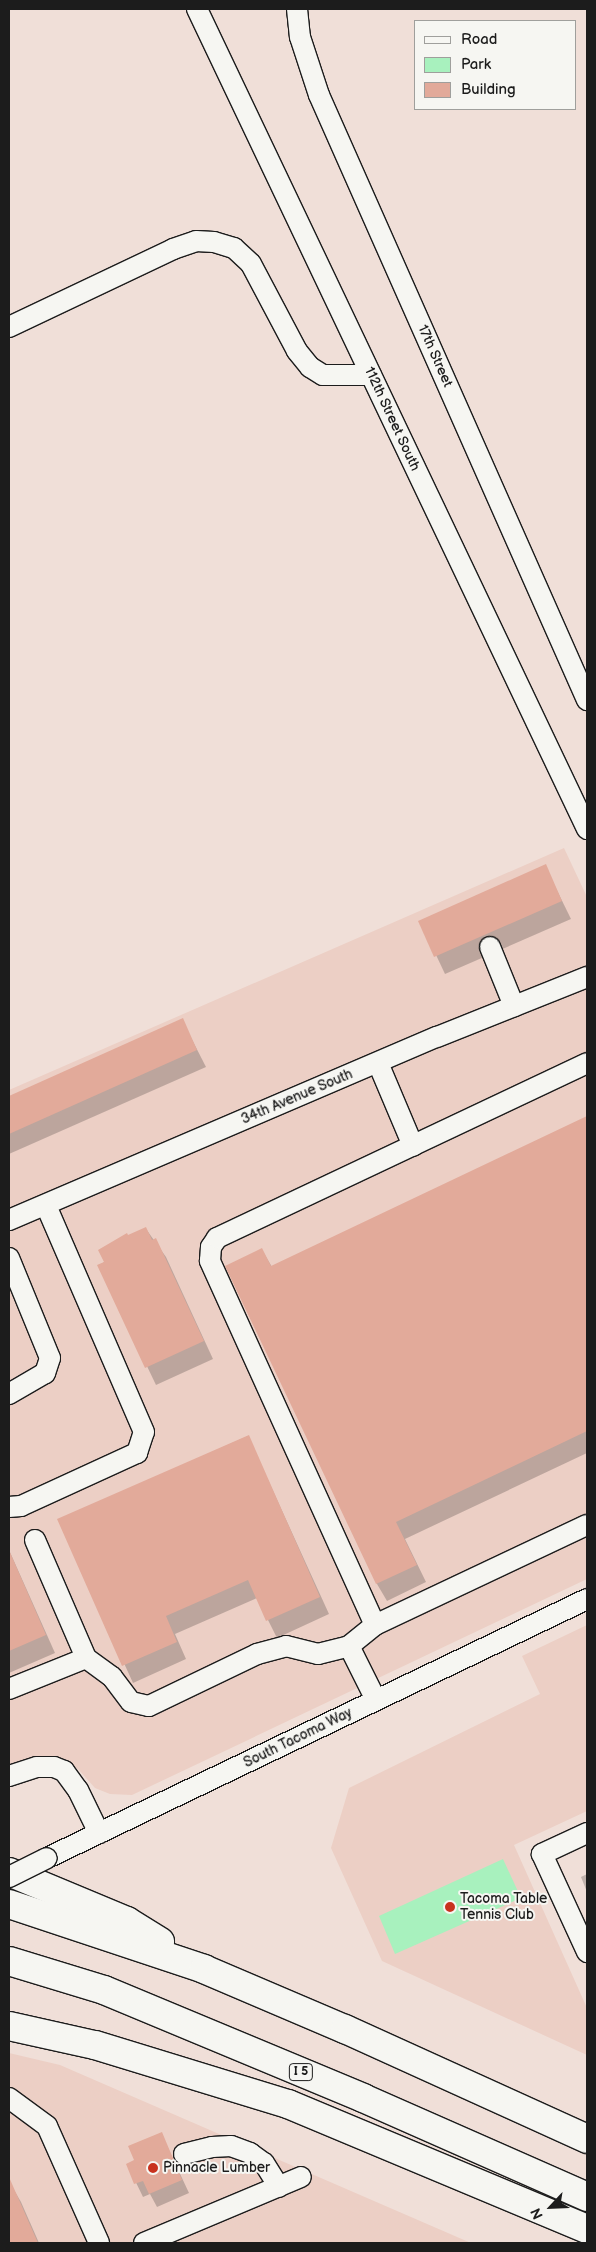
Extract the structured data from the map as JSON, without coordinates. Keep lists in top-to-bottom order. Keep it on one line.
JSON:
{"streets":{"highway":["I 5"],"street":["17th Street","112th Street South","34th Avenue South","South Tacoma Way"]},"places":["Tacoma Table Tennis Club","Pinnacle Lumber"],"legend":["Road","Park","Building"],"north":"bottom left"}
